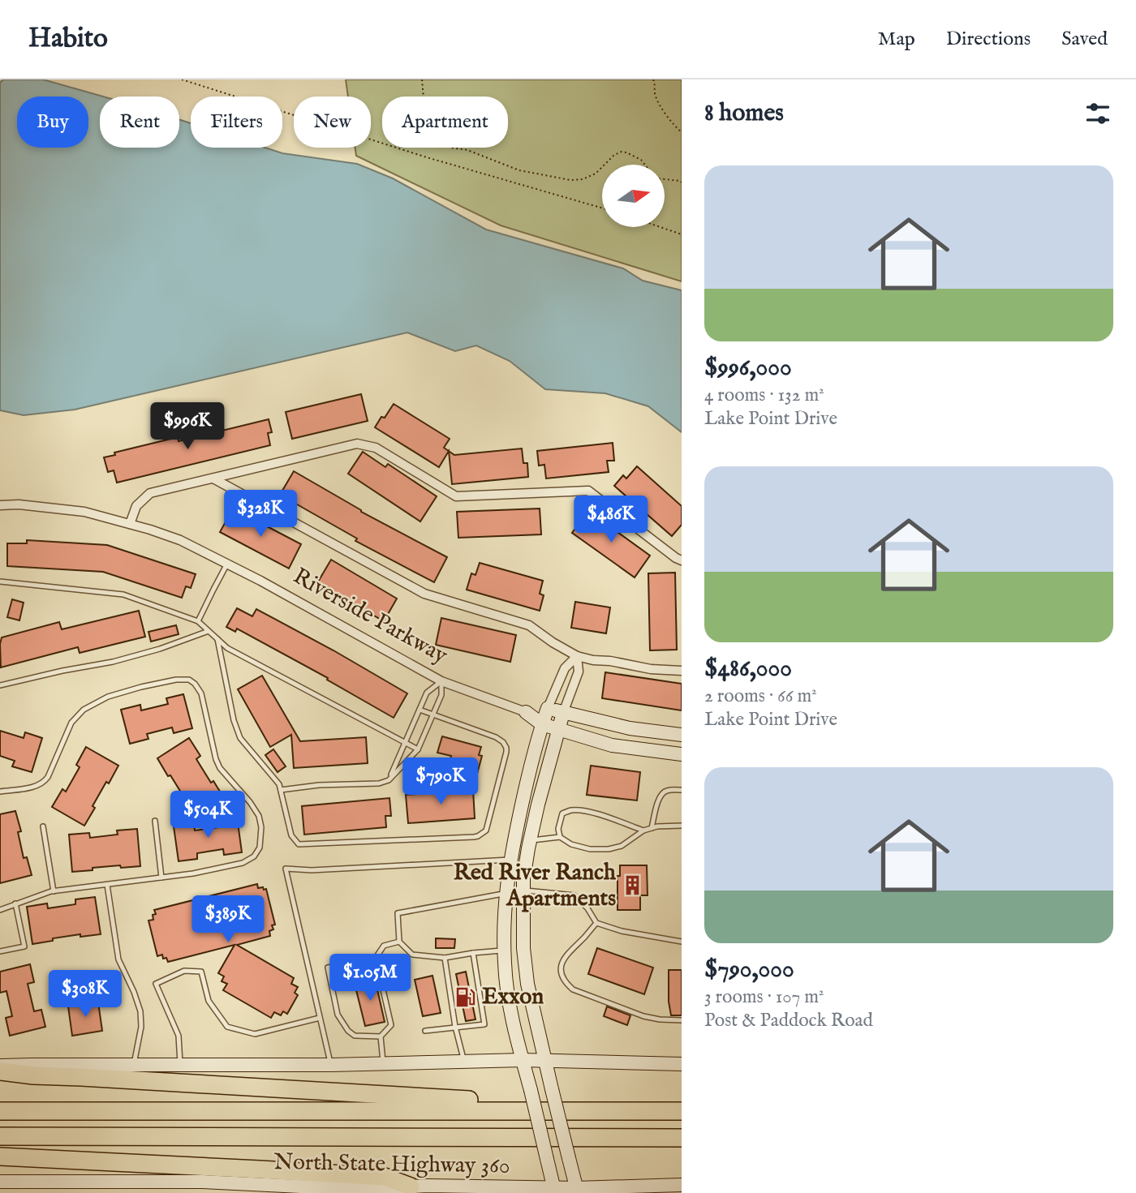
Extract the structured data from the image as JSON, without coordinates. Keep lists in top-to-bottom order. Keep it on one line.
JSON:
{"streets":{"main road":["Riverside Parkway","North State Highway 360"]},"places":{"building":["Red River Ranch Apartments"],"fuel station":["Exxon"]},"north":"right","page":{"header":"Habito","nav":["Map","Directions","Saved"],"heading":"8 homes","chip":["Buy","Rent","Filters","New","Apartment"],"list":[{"name":"$996,000","note":"4 rooms · 132 m² · Lake Point Drive"},{"name":"$486,000","note":"2 rooms · 66 m² · Lake Point Drive"},{"name":"$790,000","note":"3 rooms · 107 m² · Post & Paddock Road"}],"price":["$996K","$328K","$486K","$790K","$504K","$389K","$1.05M","$308K"]}}
